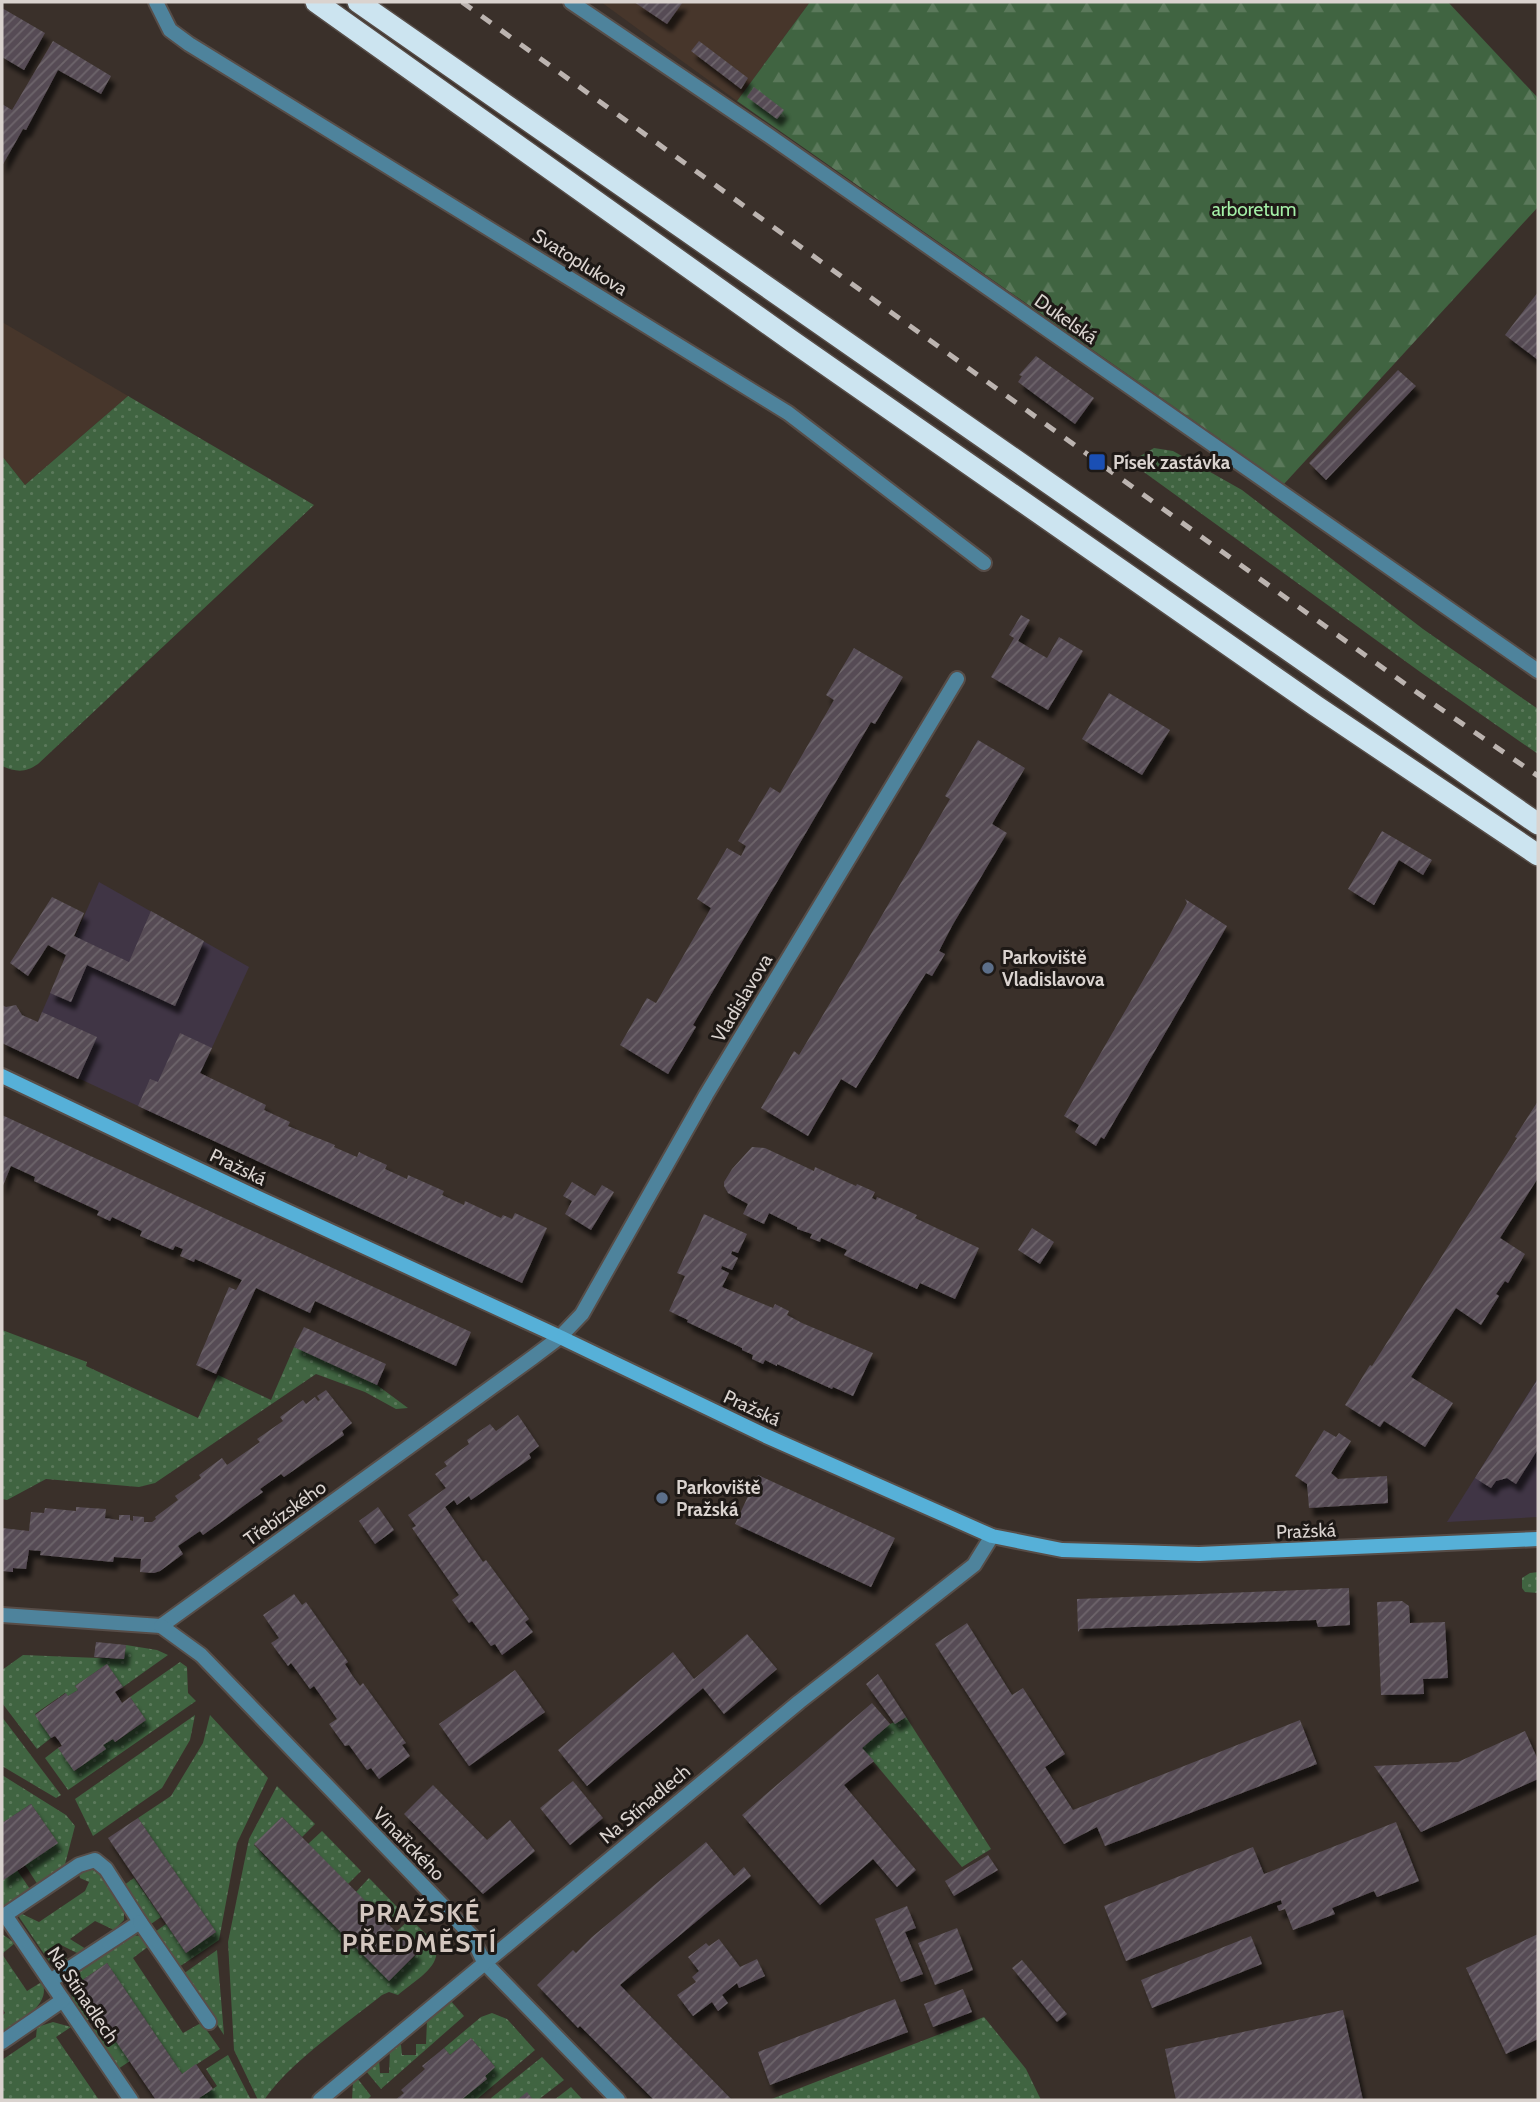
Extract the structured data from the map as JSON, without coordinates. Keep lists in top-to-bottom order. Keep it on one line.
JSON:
{"streets":{"street":["Svatoplukova","Dukelská","Vladislavova","Pražská","Třebízského","Na Stínadlech","Vinařického"]},"crossings":[["Vladislavova","Pražská"],["Vladislavova","Třebízského"],["Pražská","Třebízského"],["Pražská","Na Stínadlech"],["Třebízského","Vinařického"],["Na Stínadlech","Vinařického"]],"districts":["PRAŽSKÉ PŘEDMĚSTÍ"],"parks":["arboretum"],"places":{"transit":["Písek zastávka"],"other":["Parkoviště Vladislavova","Parkoviště Pražská"]}}
